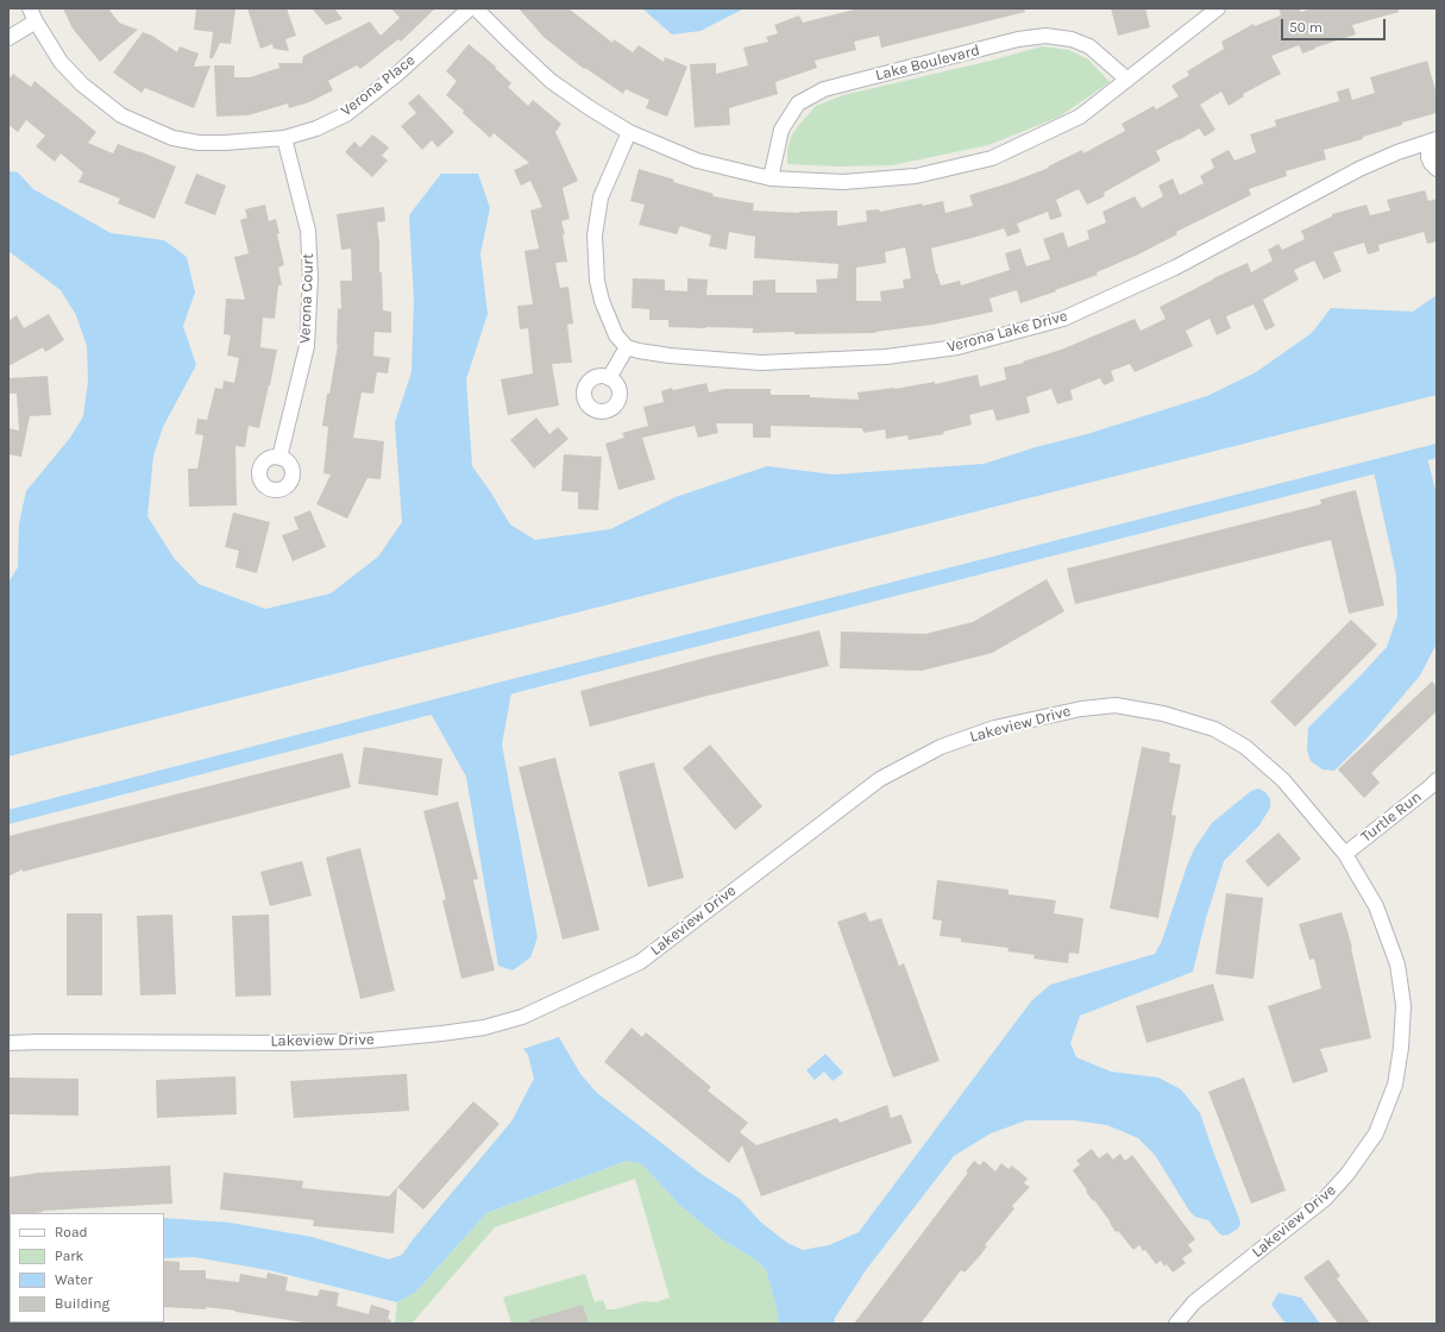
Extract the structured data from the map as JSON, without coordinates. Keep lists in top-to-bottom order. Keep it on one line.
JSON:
{"streets":{"street":["Lake Boulevard","Verona Place","Verona Court","Verona Lake Drive","Lakeview Drive","Turtle Run"]},"crossings":[["Verona Place","Verona Court"],["Lakeview Drive","Turtle Run"]],"legend":["Road","Park","Water","Building"],"scale_bar":"50 m"}
